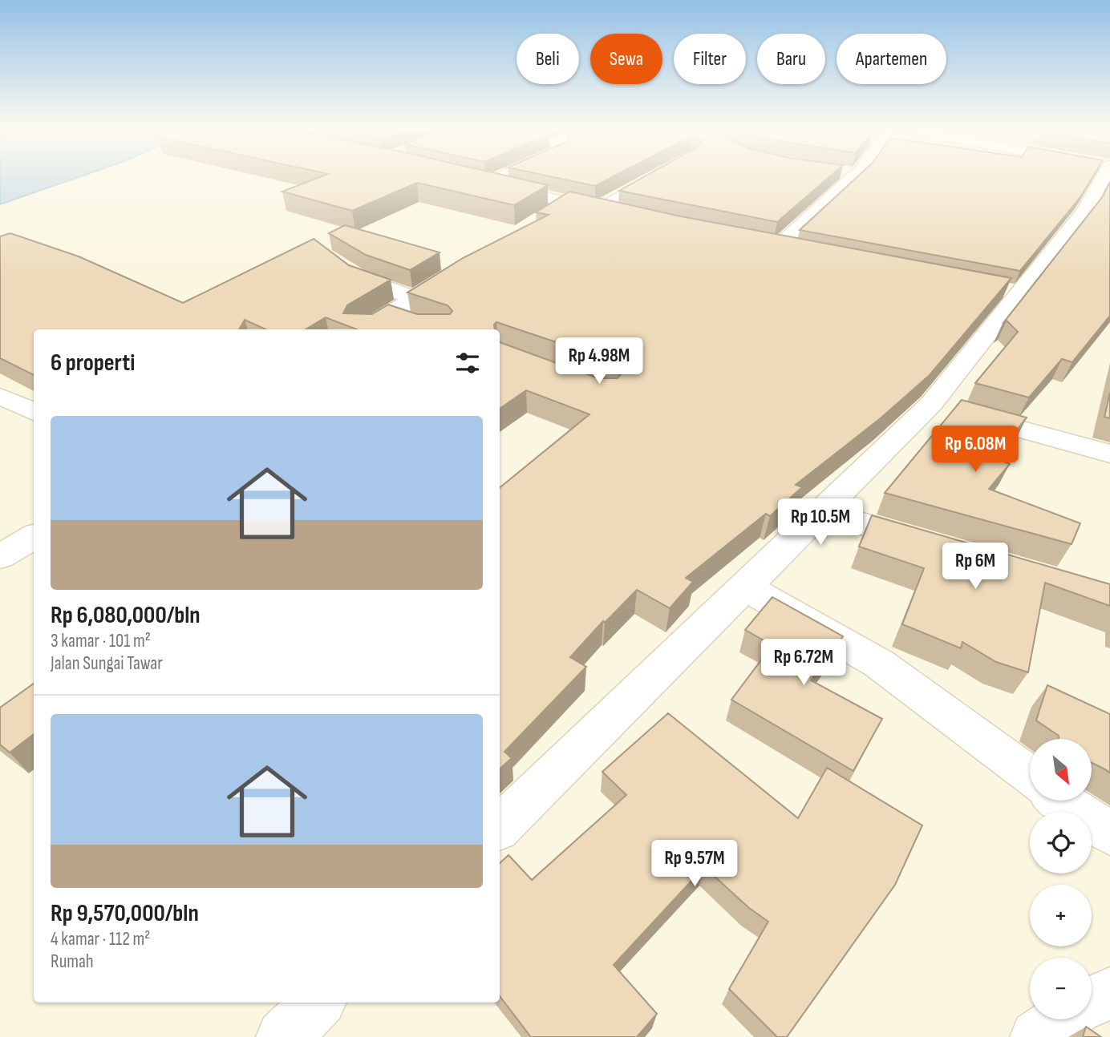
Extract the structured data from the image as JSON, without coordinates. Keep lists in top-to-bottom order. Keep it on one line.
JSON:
{"north":"bottom right","page":{"chip":["Beli","Sewa","Filter","Baru","Apartemen"],"heading":"6 properti","price":["Rp 4.98M","Rp 6.08M","Rp 10.5M","Rp 6M","Rp 6.72M","Rp 9.57M"],"list":[{"name":"Rp 6,080,000/bln","note":"3 kamar · 101 m² · Jalan Sungai Tawar"},{"name":"Rp 9,570,000/bln","note":"4 kamar · 112 m² · Rumah"}],"map_buttons":["+","−"]}}
